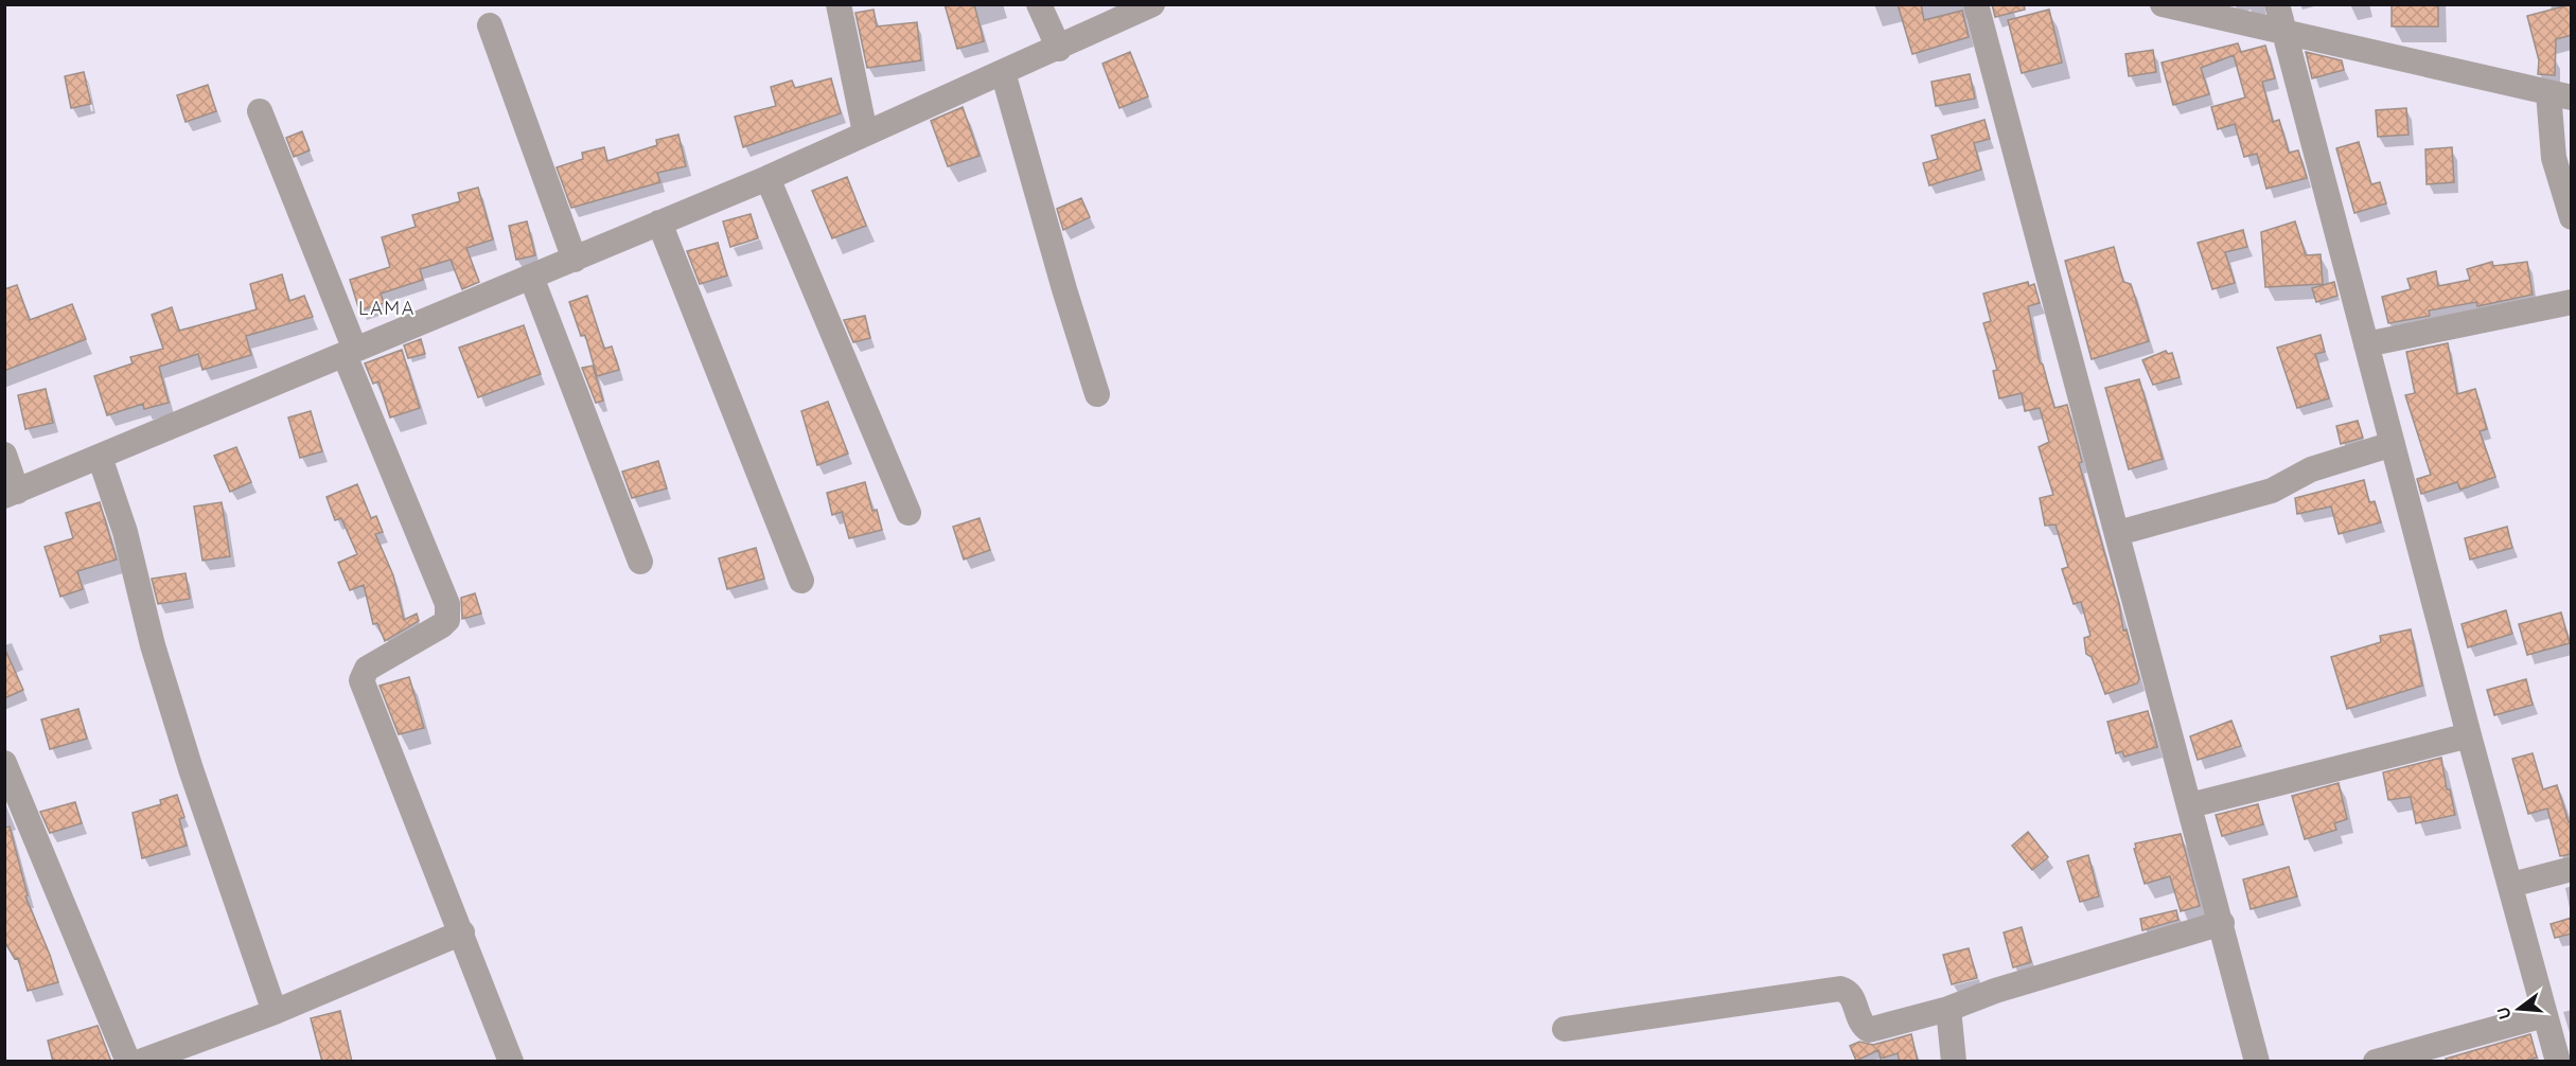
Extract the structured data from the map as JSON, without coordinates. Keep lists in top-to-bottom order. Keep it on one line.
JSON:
{"districts":["LAMA"],"north":"left"}
